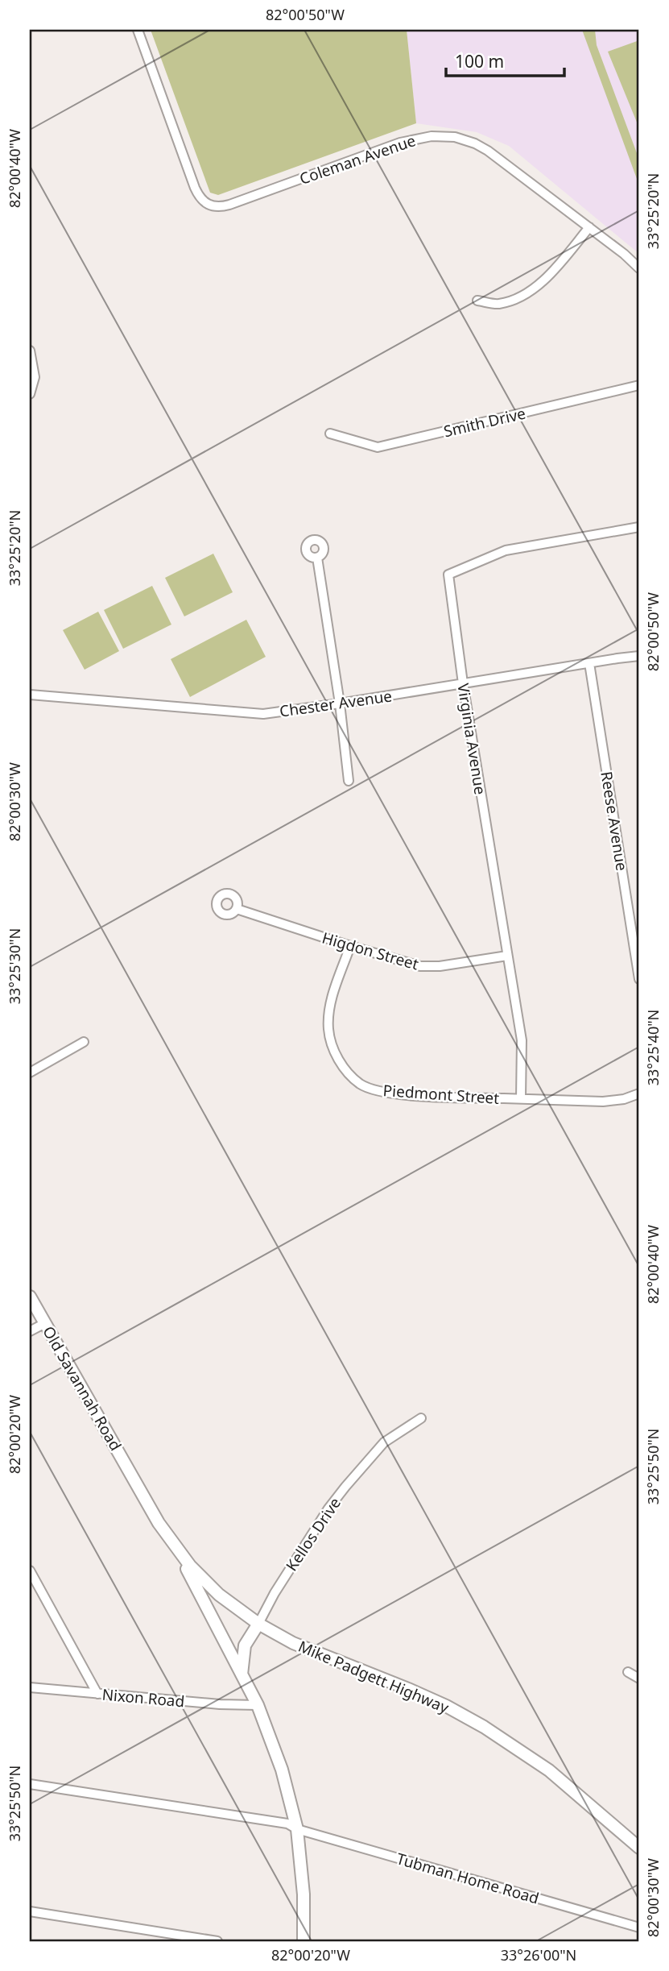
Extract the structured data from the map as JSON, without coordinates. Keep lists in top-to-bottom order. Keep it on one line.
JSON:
{"streets":{"main road":["Old Savannah Road","Kellos Drive","Mike Padgett Highway"],"street":["Coleman Avenue","Smith Drive","Chester Avenue","Virginia Avenue","Reese Avenue","Higdon Street","Piedmont Street","Nixon Road","Tubman Home Road"]},"crossings":[["Chester Avenue","Virginia Avenue"],["Chester Avenue","Reese Avenue"],["Virginia Avenue","Higdon Street"],["Virginia Avenue","Piedmont Street"],["Higdon Street","Piedmont Street"],["Old Savannah Road","Mike Padgett Highway"],["Kellos Drive","Mike Padgett Highway"]],"scale_bar":"100 m","coordinates":["82°00'50\"W","82°00'40\"W","33°25'20\"N","82°00'30\"W","33°25'30\"N","33°25'40\"N","82°00'20\"W","33°25'50\"N","33°26'00\"N"]}
